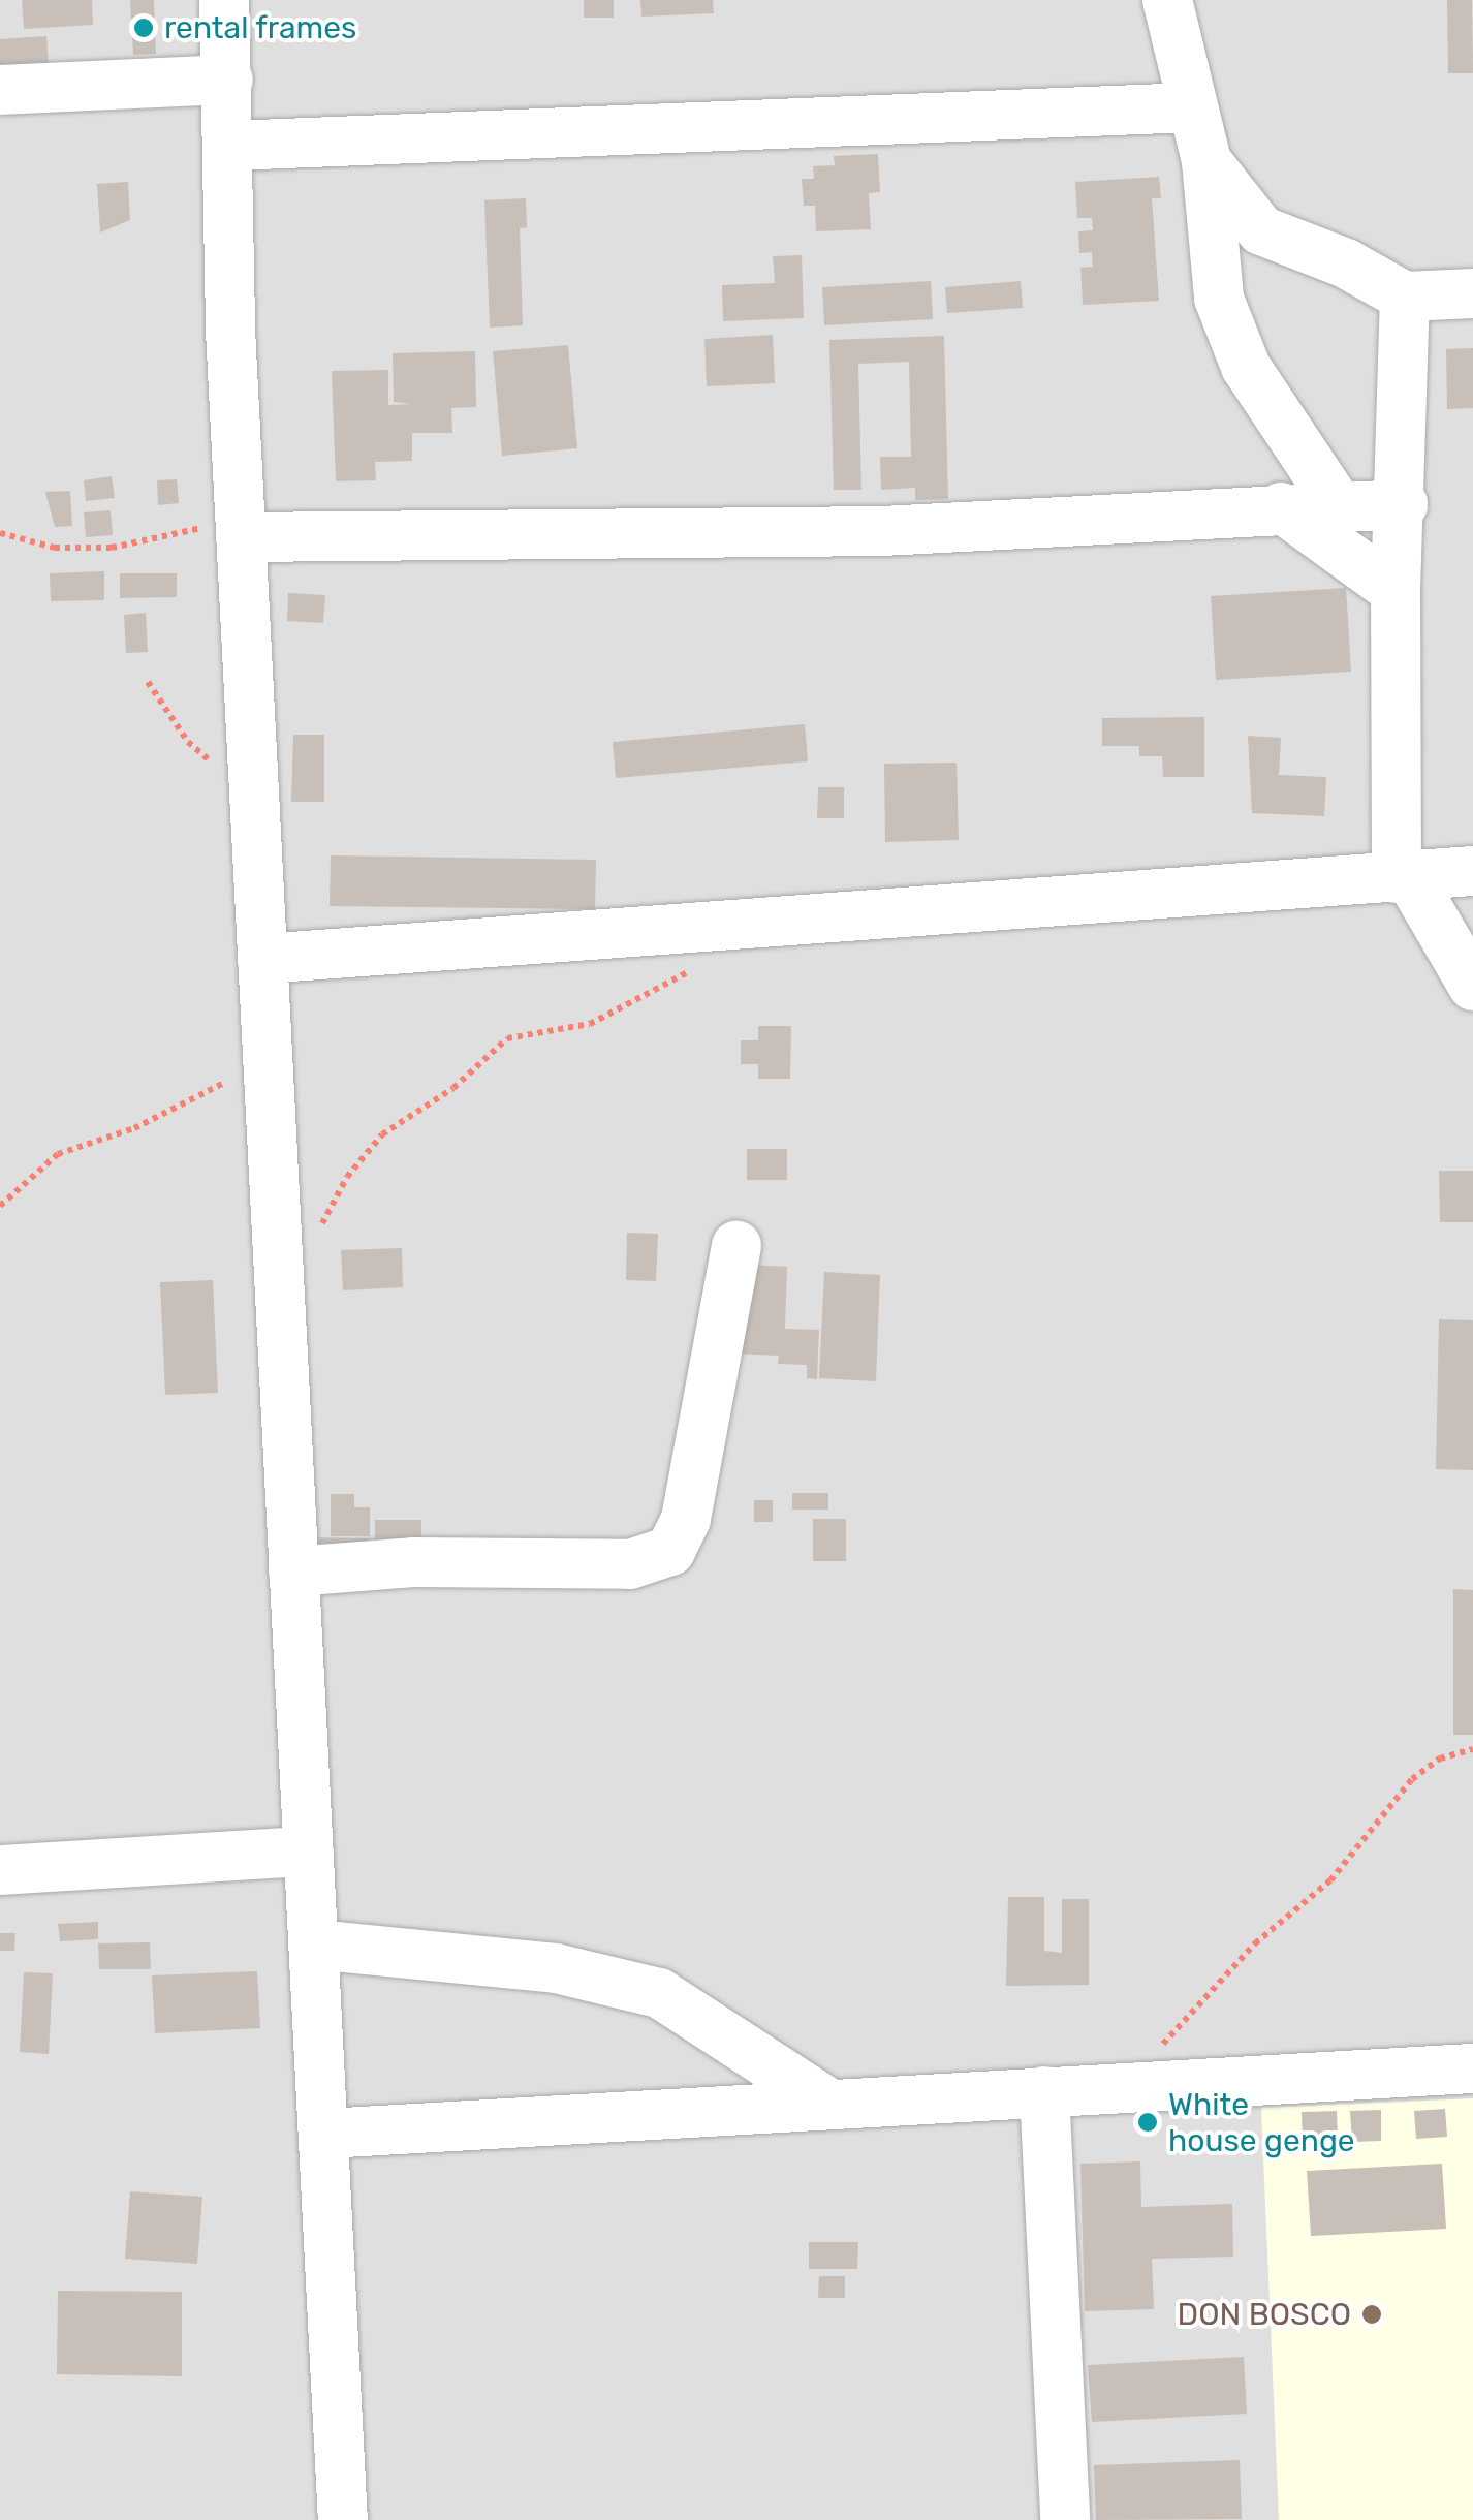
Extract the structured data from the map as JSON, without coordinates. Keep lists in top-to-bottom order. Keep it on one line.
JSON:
{"places":["rental frames","White house genge","DON BOSCO"]}
